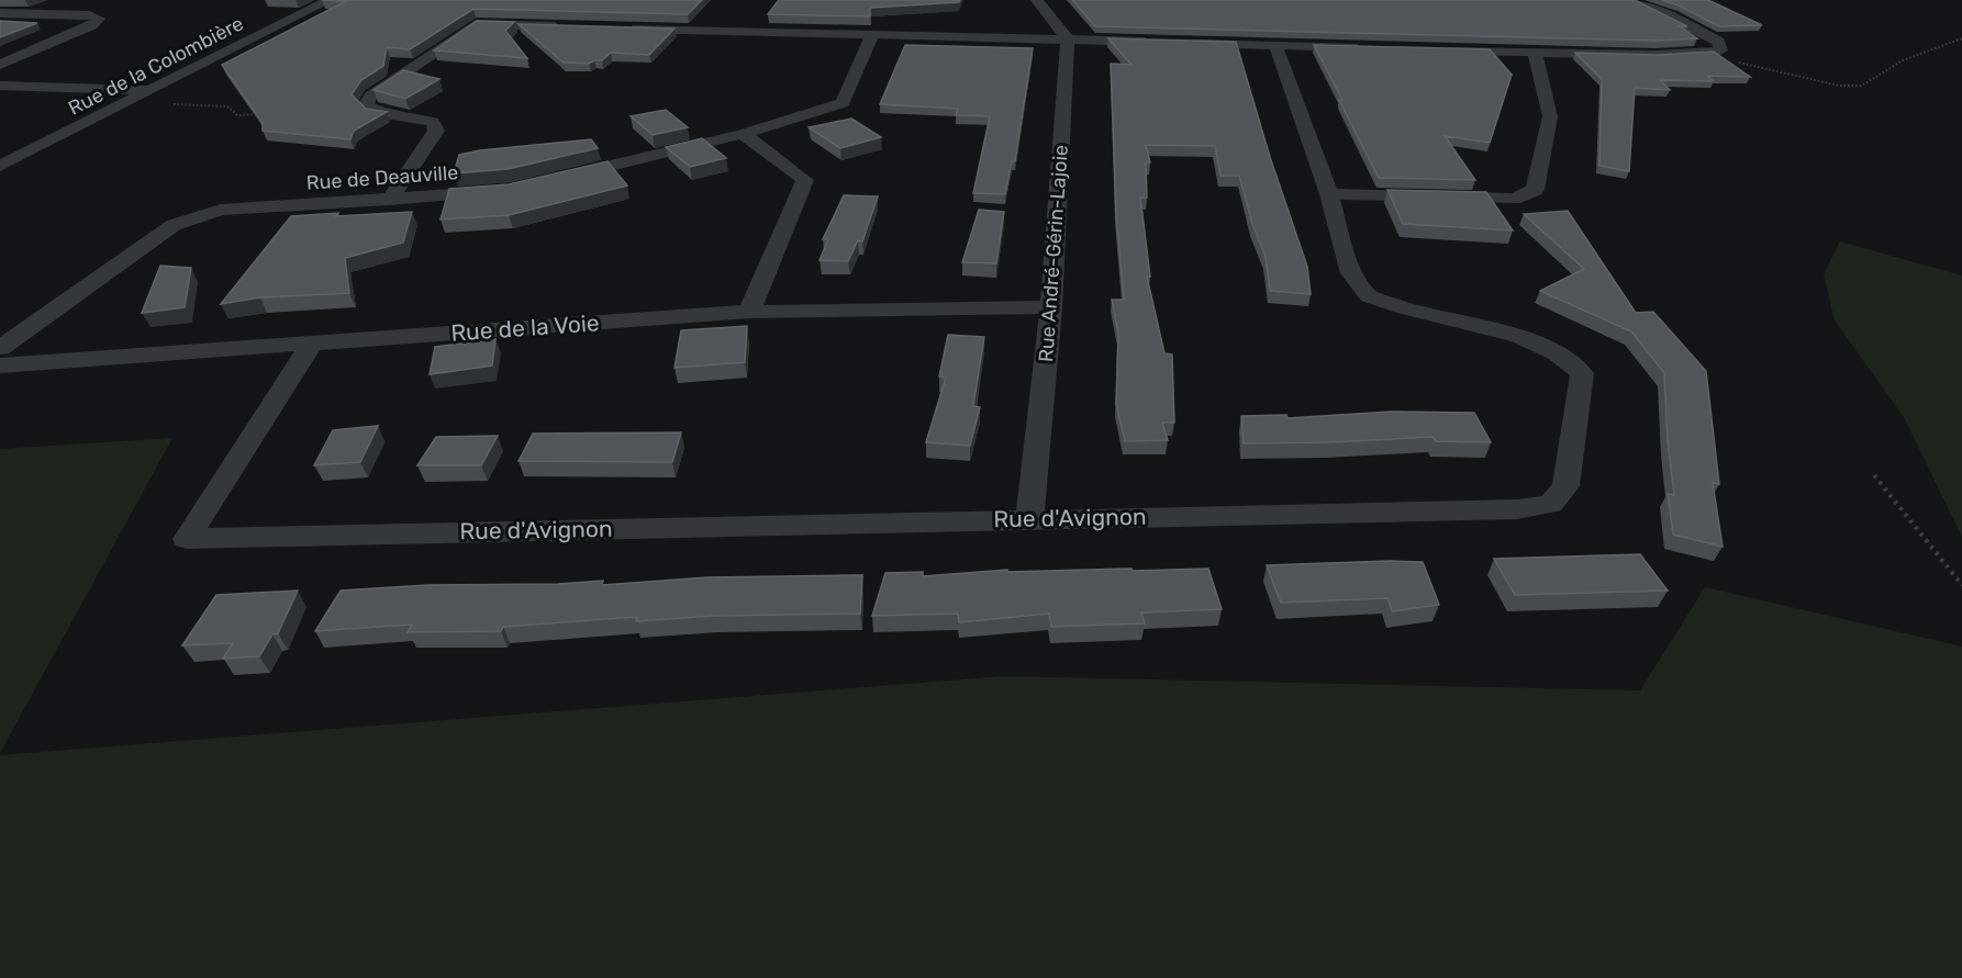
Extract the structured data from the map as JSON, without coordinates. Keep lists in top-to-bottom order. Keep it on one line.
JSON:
{"streets":{"street":["Rue de la Colombière","Rue de Deauville","Rue André-Gérin-Lajoie","Rue de la Voie","Rue d'Avignon"]},"crossings":[["Rue André-Gérin-Lajoie","Rue de la Voie"],["Rue André-Gérin-Lajoie","Rue d'Avignon"],["Rue de la Voie","Rue d'Avignon"]]}
